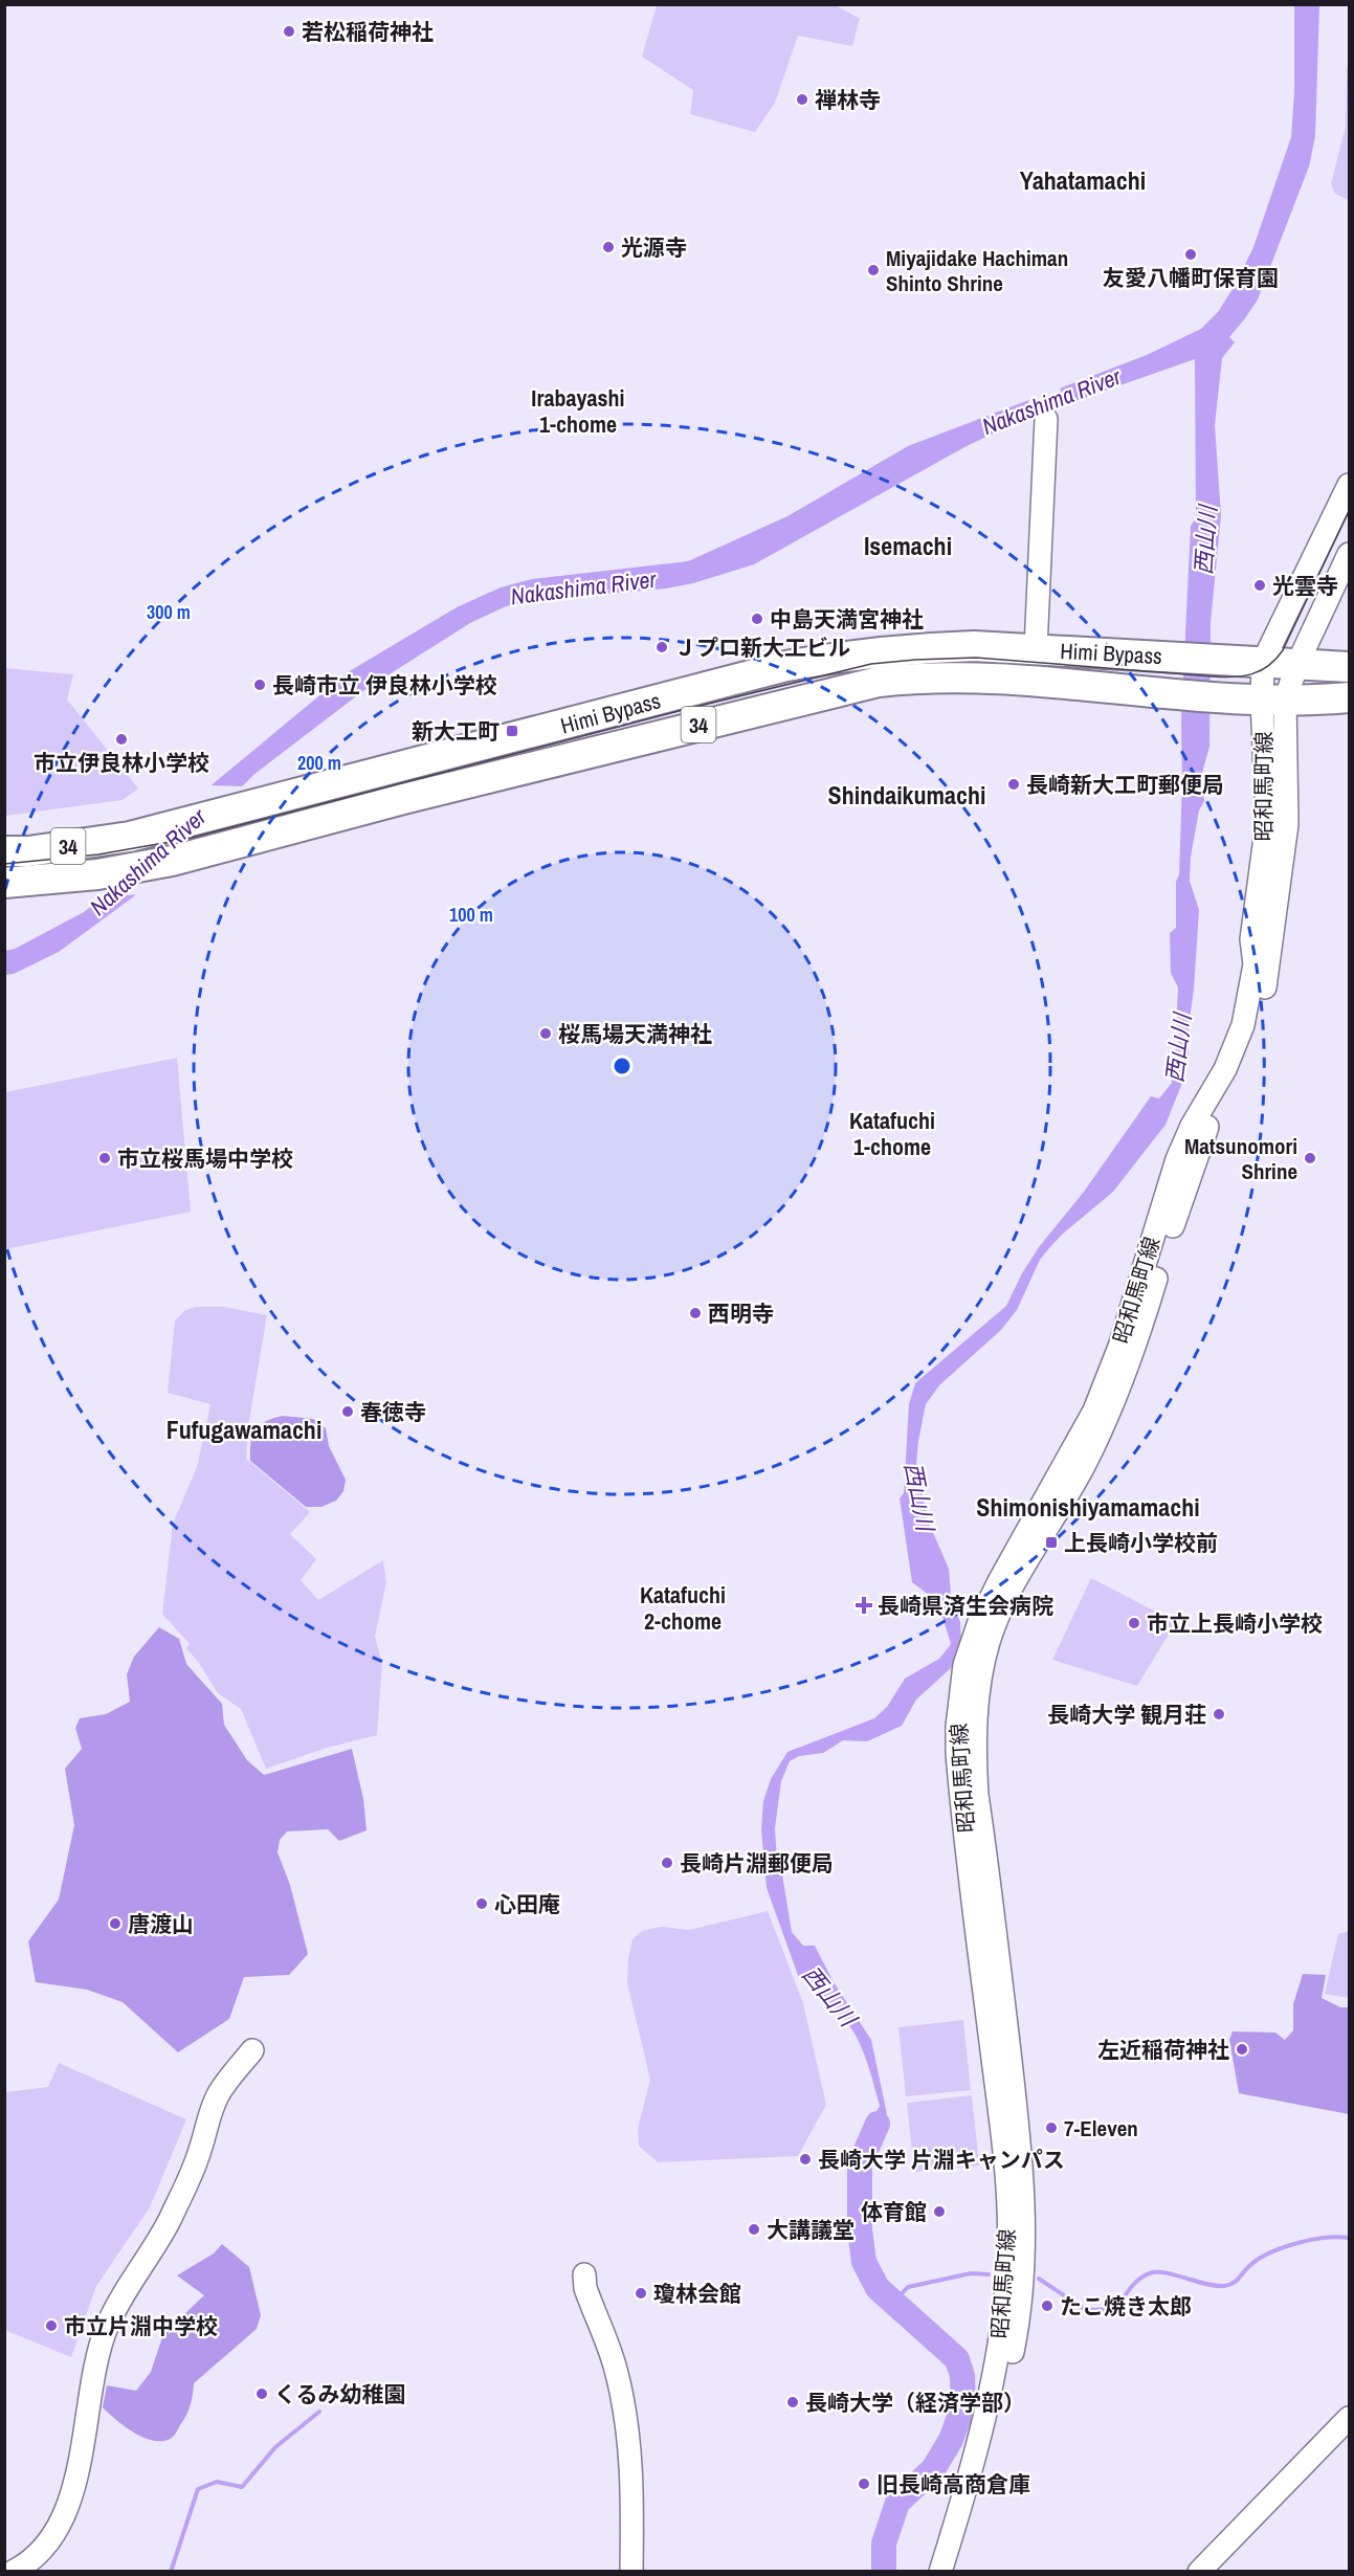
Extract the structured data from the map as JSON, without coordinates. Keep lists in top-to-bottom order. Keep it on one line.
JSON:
{"streets":{"highway":["Himi Bypass","34"],"main road":["昭和馬町線"]},"crossings":[["Himi Bypass","34"],["Himi Bypass","昭和馬町線"],["34","昭和馬町線"]],"districts":["Yahatamachi","Irabayashi 1-chome","Isemachi","Shindaikumachi","Katafuchi 1-chome","Fufugawamachi","Shimonishiyamamachi","Katafuchi 2-chome"],"water":["Nakashima River","西山川"],"places":{"other":["若松稲荷神社","禅林寺","光源寺","友愛八幡町保育園","Miyajidake Hachiman Shinto Shrine","光雲寺","中島天満宮神社","Ｊプロ新大工ビル","長崎市立 伊良林小学校","市立伊良林小学校","長崎新大工町郵便局","桜馬場天満神社","市立桜馬場中学校","Matsunomori Shrine","西明寺","春徳寺","市立上長崎小学校","長崎大学 観月荘","長崎片淵郵便局","心田庵","唐渡山","左近稲荷神社","7-Eleven","長崎大学 片淵キャンパス","体育館","大講議堂","瓊林会館","たこ焼き太郎","市立片淵中学校","くるみ幼稚園","長崎大学（経済学部）","旧長崎高商倉庫"],"transit":["新大工町","上長崎小学校前"],"health":["長崎県済生会病院"]},"rings":["300 m","200 m","100 m"]}
